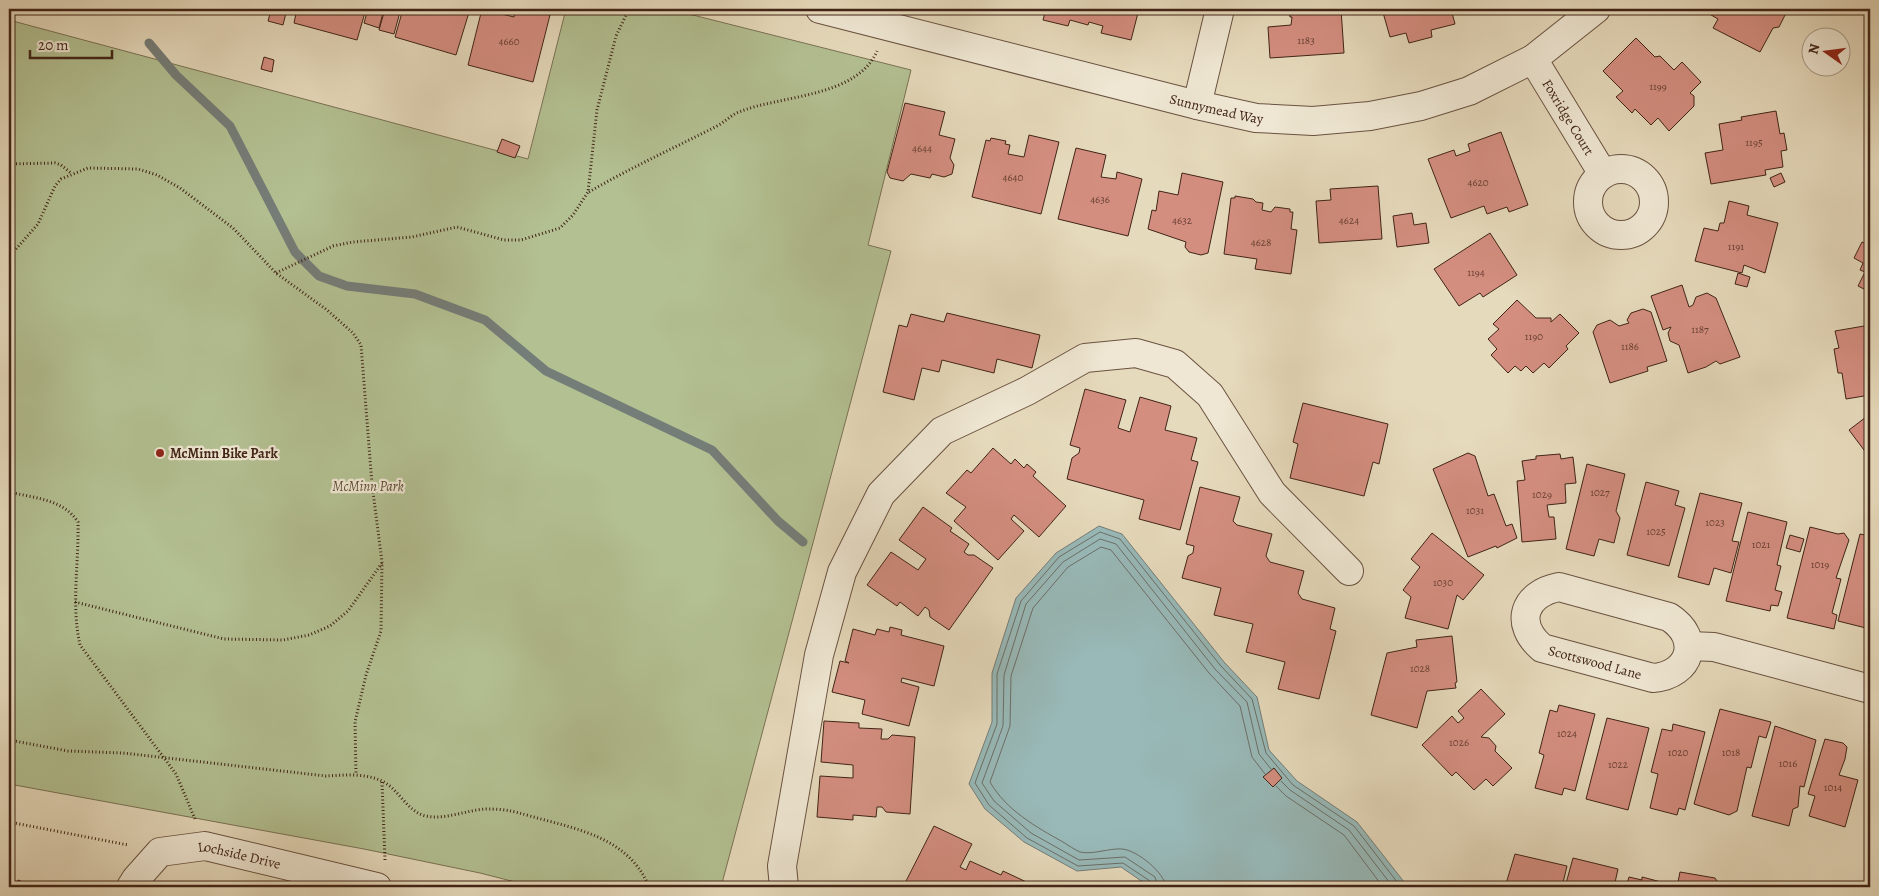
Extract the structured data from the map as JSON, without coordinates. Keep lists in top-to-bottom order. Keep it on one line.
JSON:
{"streets":{"street":["Sunnymead Way","Foxridge Court","Scottswood Lane","Lochside Drive"]},"crossings":[["Sunnymead Way","Foxridge Court"]],"parks":["McMinn Park"],"places":["McMinn Bike Park"],"house_numbers":["1183","4660","1199","1195","4644","4640","4620","4636","4632","4624","4628","1191","1194","1187","1190","1186","1027","1029","1031","1023","1025","1021","1019","1030","1028","1024","1026","1020","1018","1016","1022","1014"],"scale_bar":"20 m","north":"left"}
